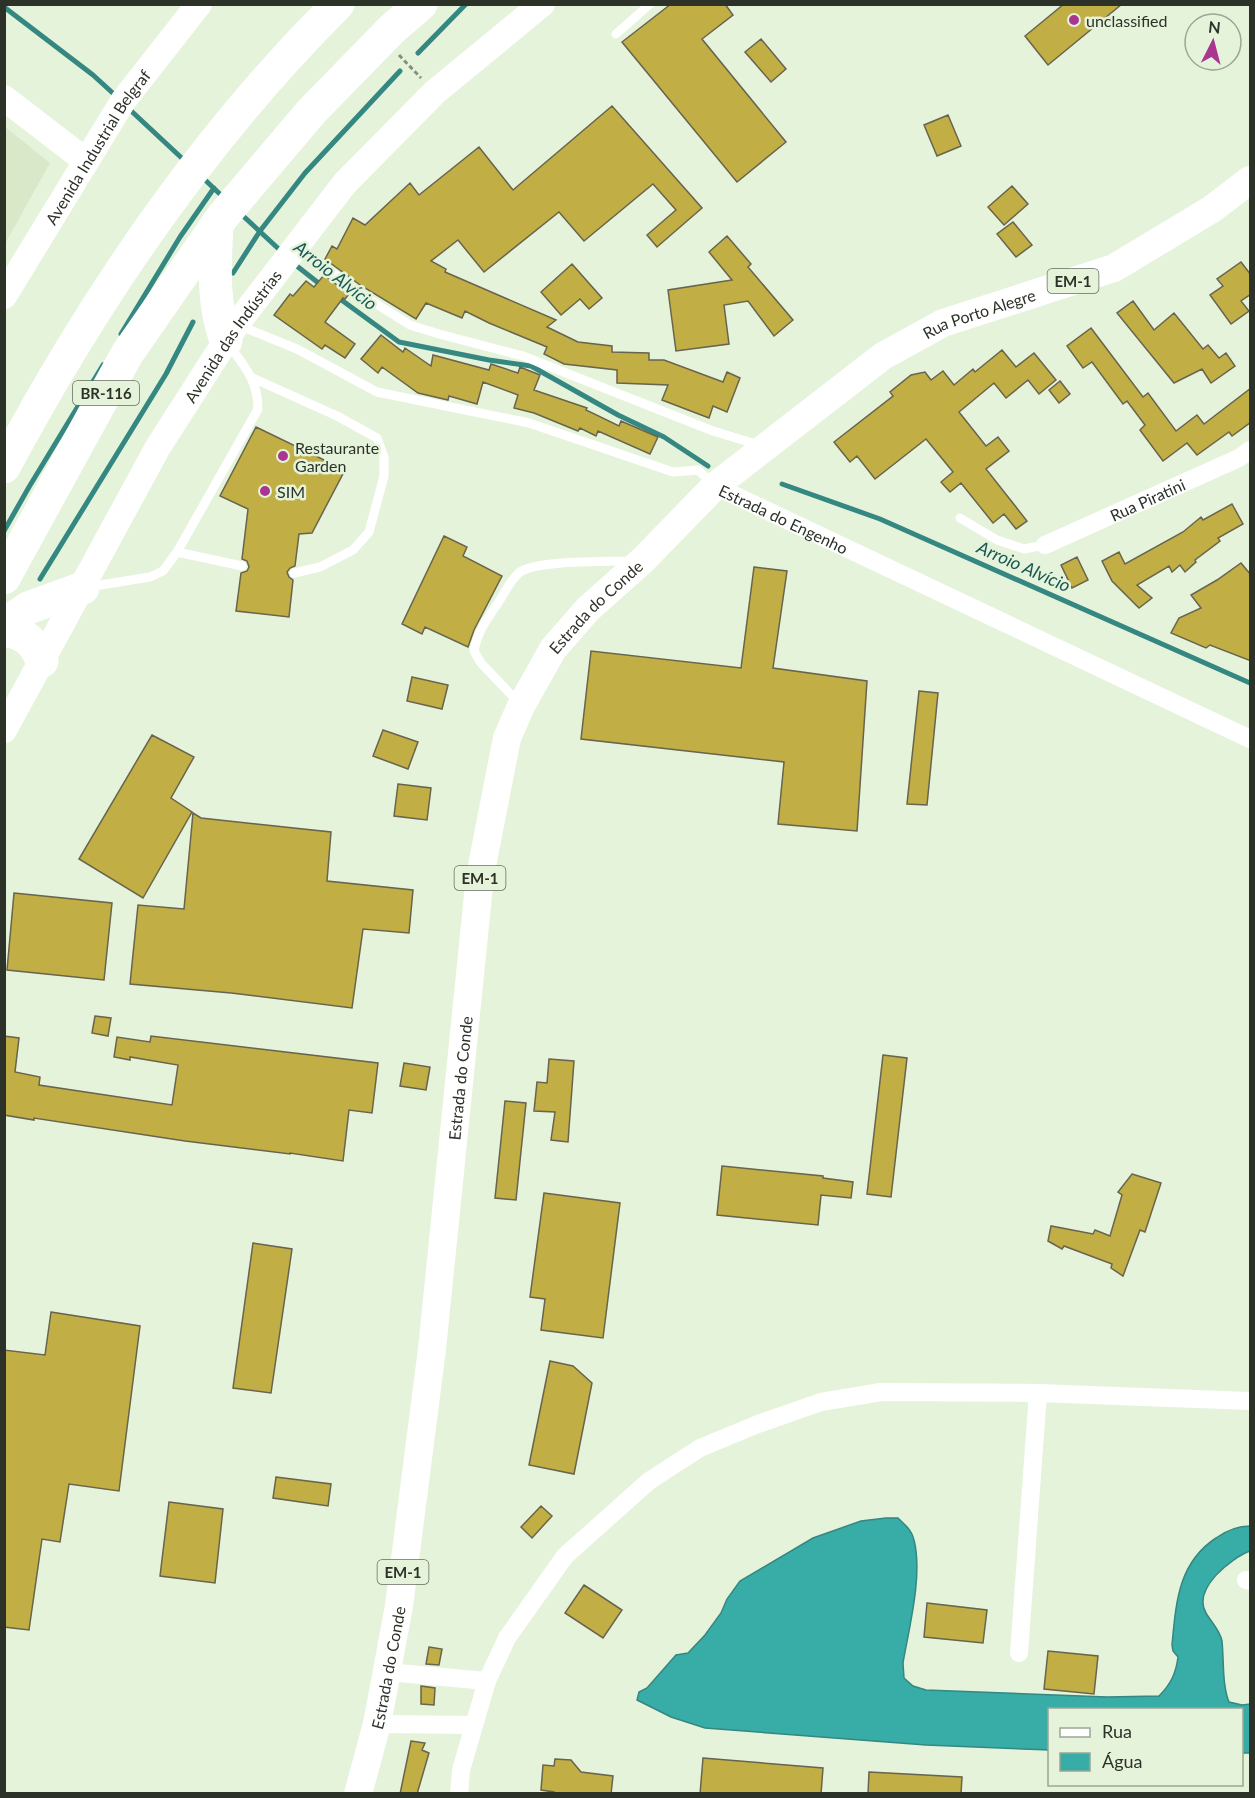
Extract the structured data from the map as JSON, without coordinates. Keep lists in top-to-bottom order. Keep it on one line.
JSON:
{"streets":{"highway":["BR-116"],"main road":["Avenida Industrial Belgraf","EM-1","Rua Porto Alegre","Avenida das Indústrias","Estrada do Conde"],"street":["Rua Piratini","Estrada do Engenho"]},"crossings":[["Rua Porto Alegre","Estrada do Conde"],["Avenida das Indústrias","Estrada do Engenho"],["Estrada do Engenho","Estrada do Conde"]],"water":["Arroio Alvício"],"places":["unclassified","Restaurante Garden","SIM"],"legend":["Rua","Água"],"north":"top"}
